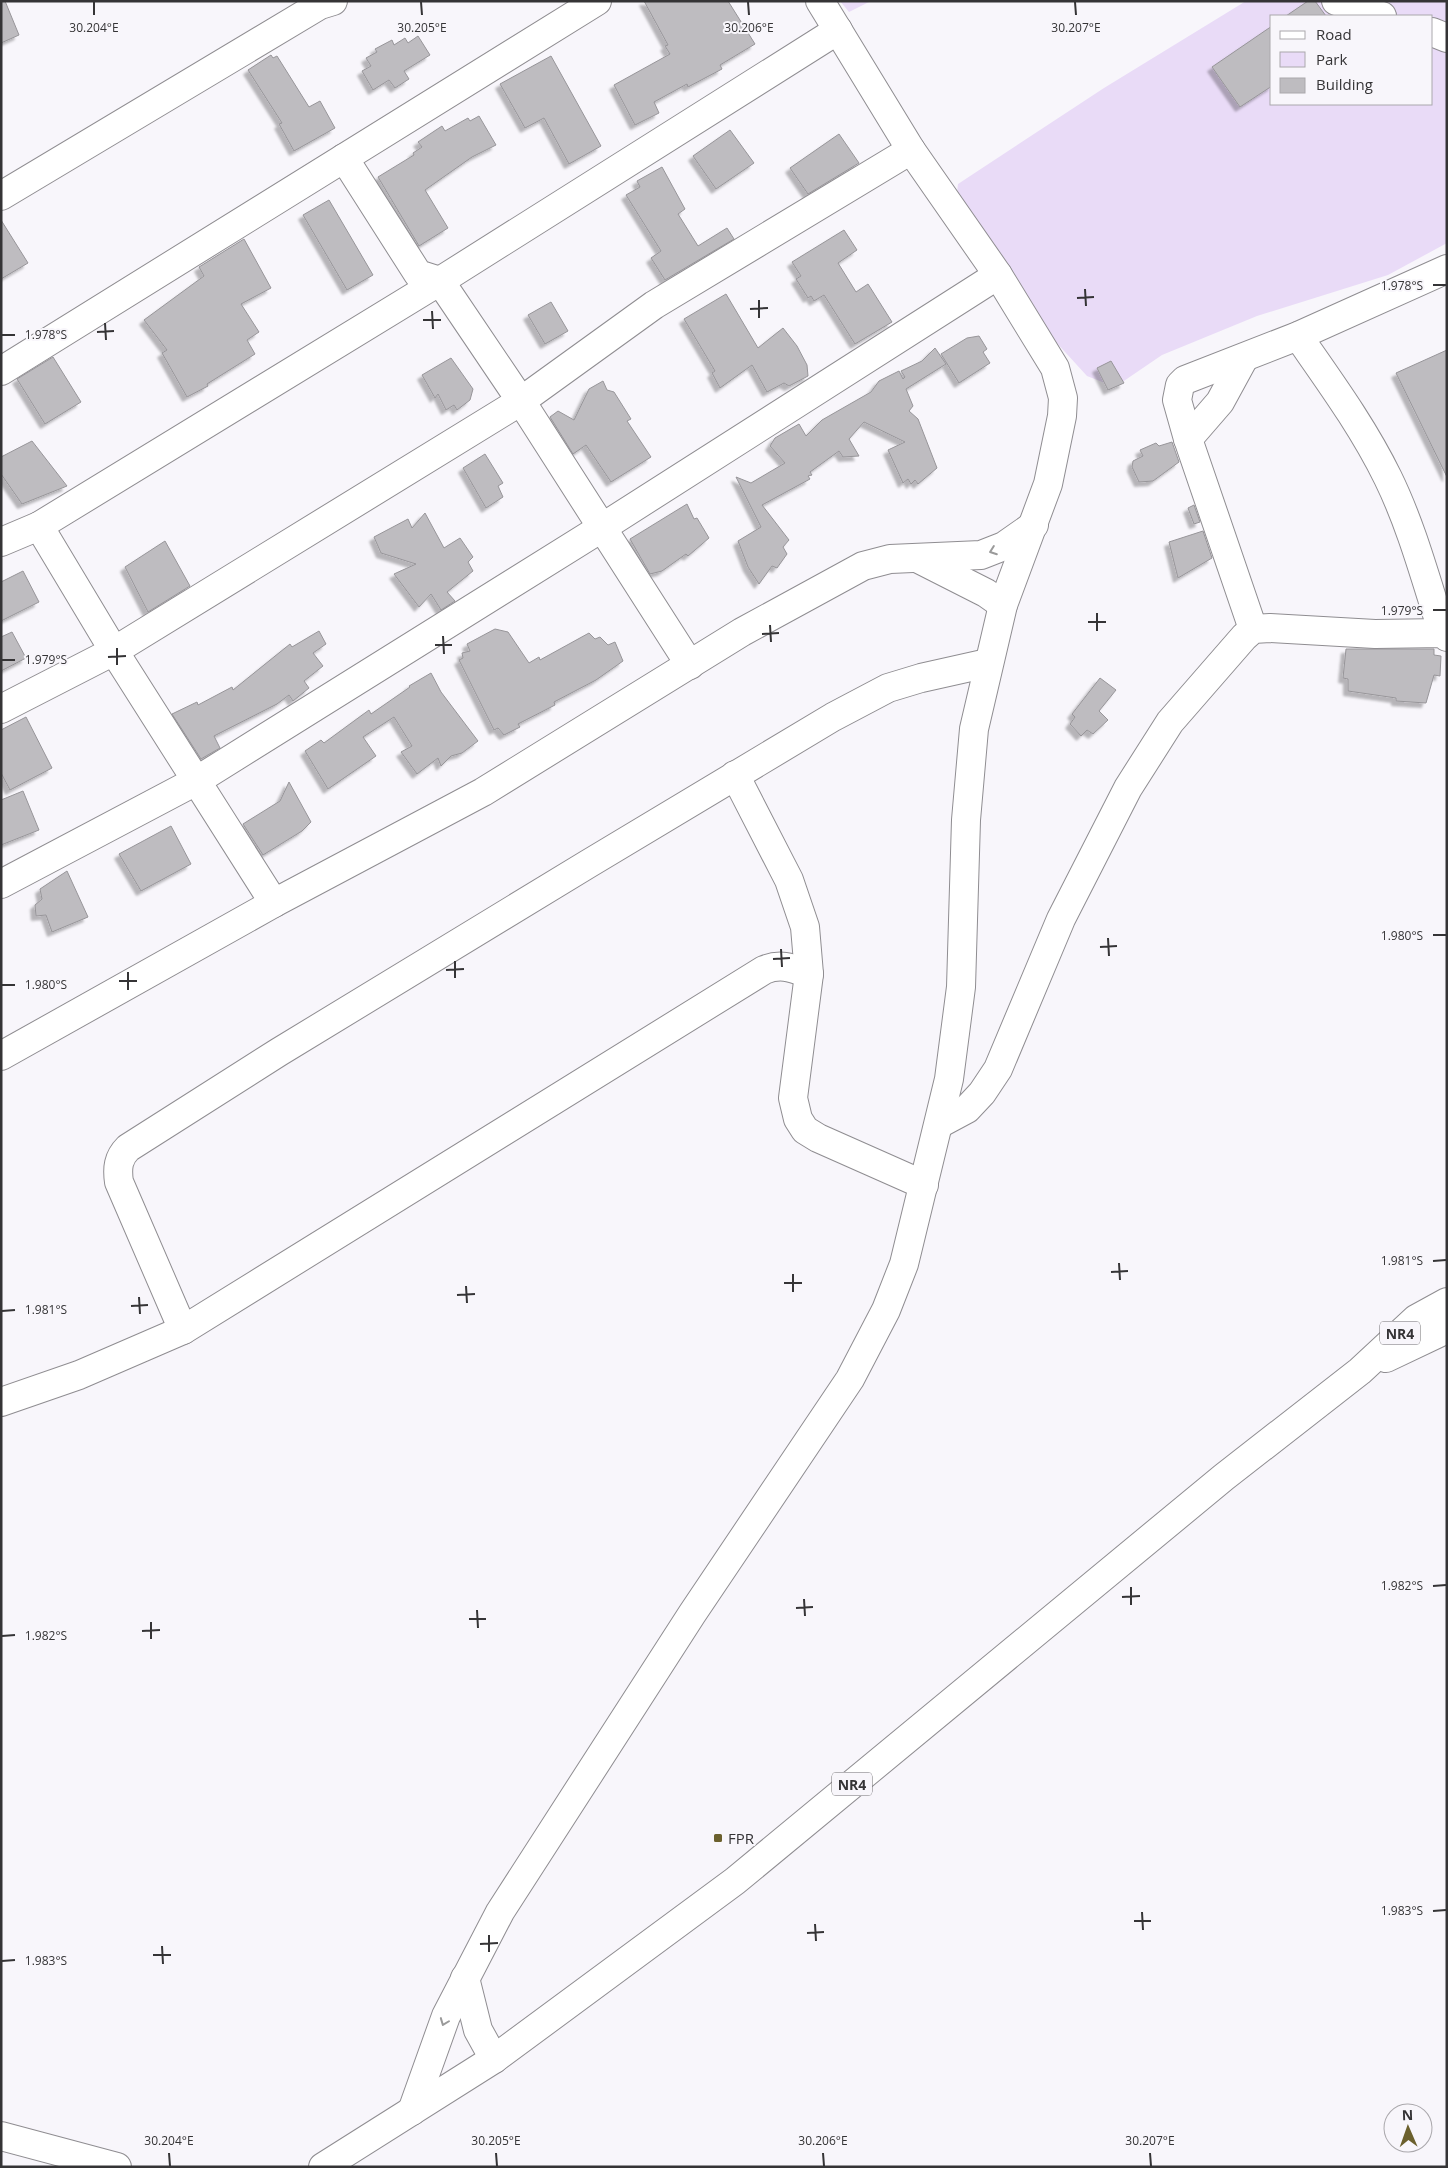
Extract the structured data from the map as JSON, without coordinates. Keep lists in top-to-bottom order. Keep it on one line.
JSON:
{"streets":{"main road":["NR4"]},"places":{"transit":["FPR"]},"legend":["Road","Park","Building"],"north":"top","coordinates":["30.204°E","30.205°E","30.206°E","30.207°E","1.978°S","1.979°S","1.980°S","1.981°S","1.982°S","1.983°S"]}
